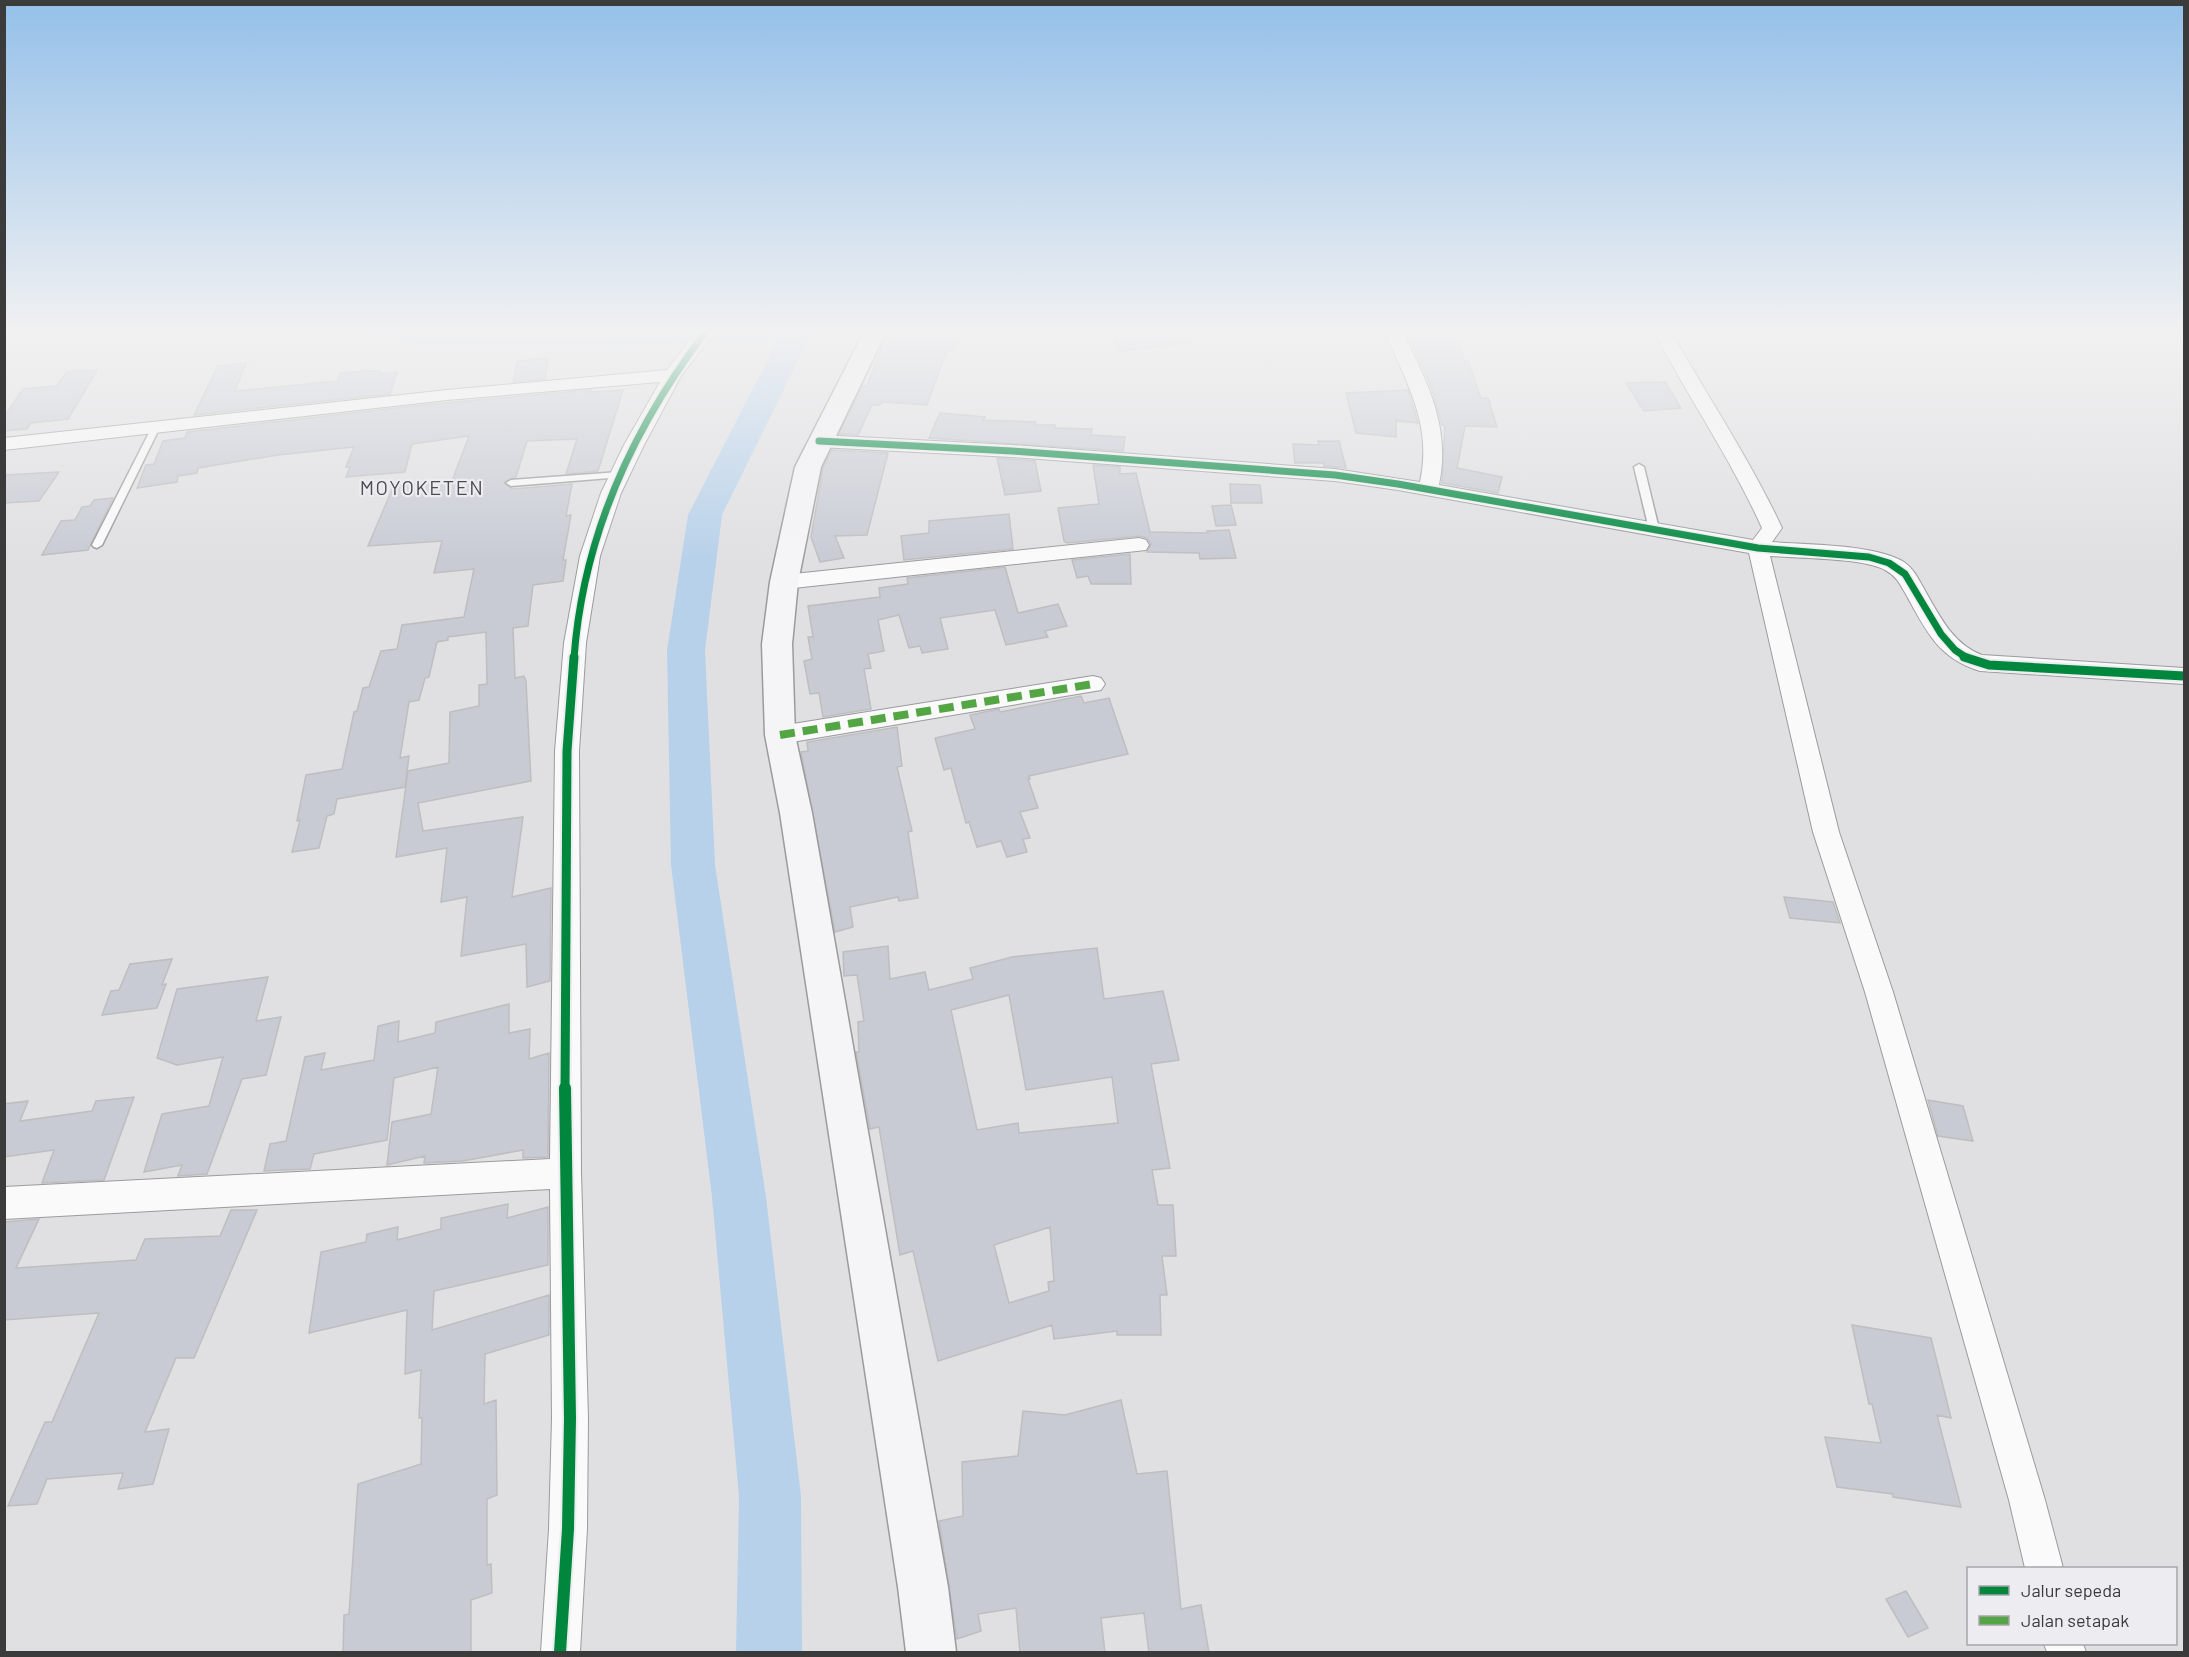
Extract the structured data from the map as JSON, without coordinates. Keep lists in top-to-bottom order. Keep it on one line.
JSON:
{"districts":["MOYOKETEN"],"legend":["Jalur sepeda","Jalan setapak"]}
